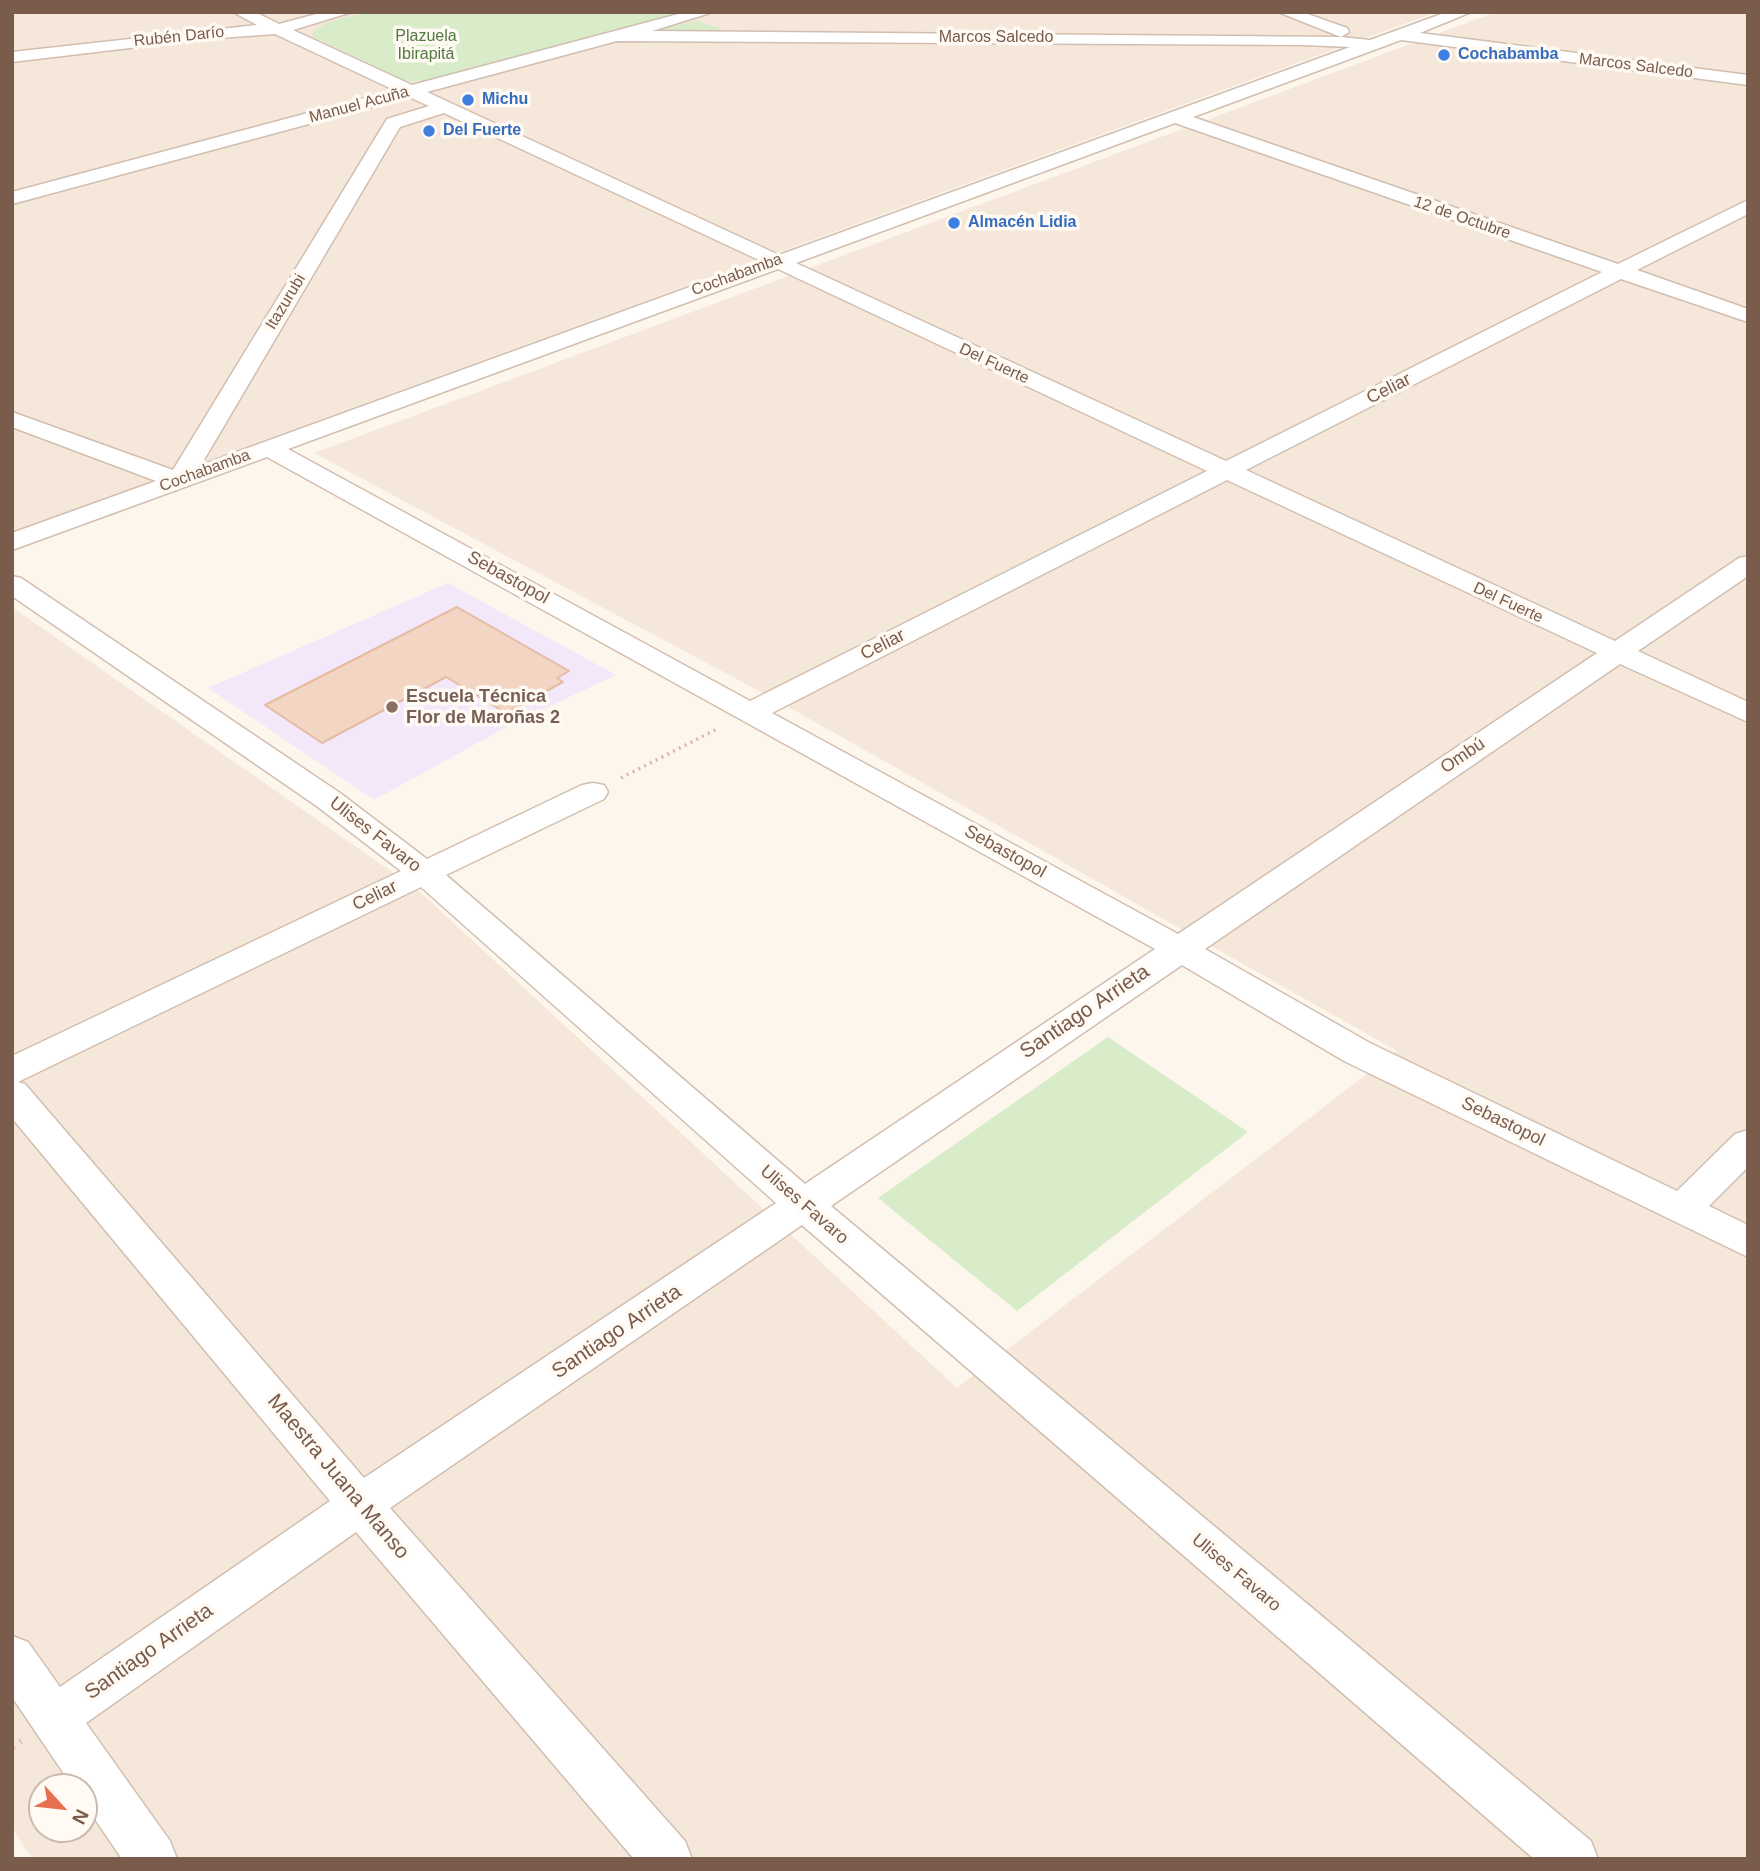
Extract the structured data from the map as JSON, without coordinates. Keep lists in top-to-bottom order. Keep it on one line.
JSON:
{"streets":{"street":["Rubén Darío","Marcos Salcedo","Manuel Acuña","12 de Octubre","Cochabamba","Itazurubi","Del Fuerte","Celiar","Sebastopol","Ombú","Ulises Favaro","Santiago Arrieta","Maestra Juana Manso"]},"crossings":[["Rubén Darío","Del Fuerte"],["Marcos Salcedo","Manuel Acuña"],["Marcos Salcedo","Cochabamba"],["Manuel Acuña","Del Fuerte"],["12 de Octubre","Cochabamba"],["12 de Octubre","Celiar"],["Cochabamba","Itazurubi"],["Cochabamba","Del Fuerte"],["Cochabamba","Sebastopol"],["Del Fuerte","Celiar"],["Del Fuerte","Ombú"],["Celiar","Sebastopol"],["Celiar","Ulises Favaro"],["Sebastopol","Ombú"],["Sebastopol","Santiago Arrieta"],["Ombú","Santiago Arrieta"],["Ulises Favaro","Santiago Arrieta"],["Santiago Arrieta","Maestra Juana Manso"]],"parks":["Plazuela Ibirapitá"],"places":["Cochabamba","Michu","Del Fuerte","Almacén Lidia","Escuela Técnica Flor de Maroñas 2"],"north":"bottom right"}
